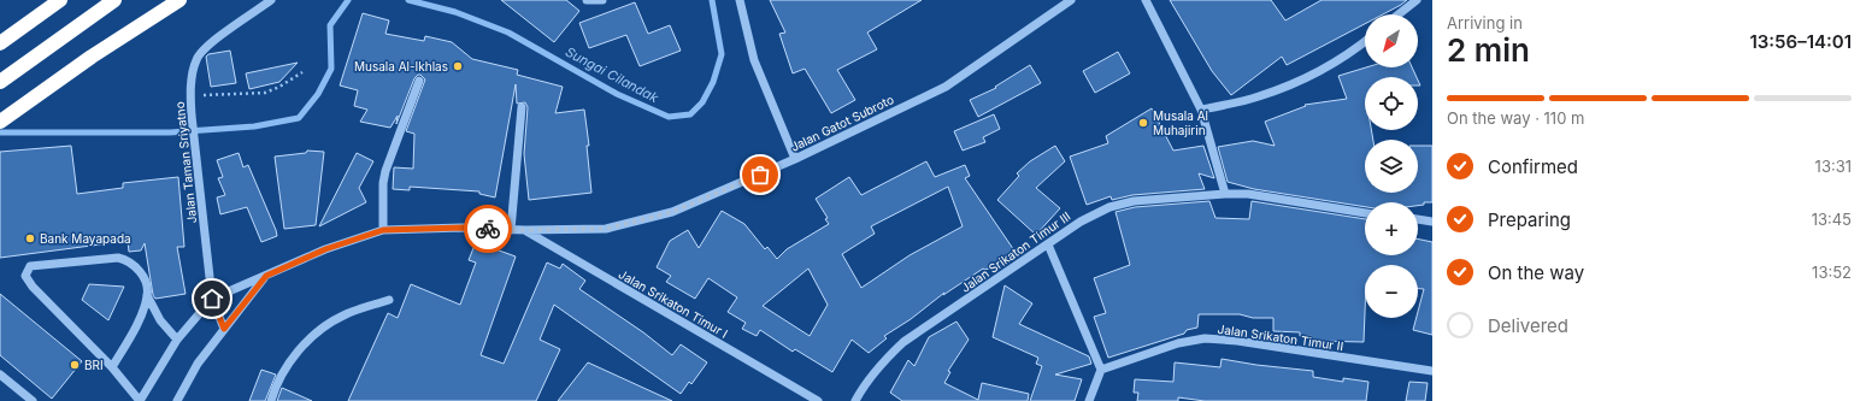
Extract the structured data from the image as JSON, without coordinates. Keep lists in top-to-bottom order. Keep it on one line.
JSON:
{"streets":{"street":["Jalan Gatot Subroto","Jalan Taman Sriyatno","Jalan Srikaton Timur III","Jalan Srikaton Timur I","Jalan Srikaton Timur II"]},"crossings":[["Jalan Gatot Subroto","Jalan Taman Sriyatno"],["Jalan Gatot Subroto","Jalan Srikaton Timur I"]],"water":["Sungai Cilandak"],"places":["Musala Al-Ikhlas","Musala Al Muhajirin","Bank Mayapada","BRI"],"north":"bottom left","page":{"heading":["2 min","Arriving in","13:56–14:01"],"map_buttons":["+","−"],"bar":"On the way · 110 m","list":[["Confirmed","13:31"],["Preparing","13:45"],["On the way","13:52"],"Delivered"]}}
